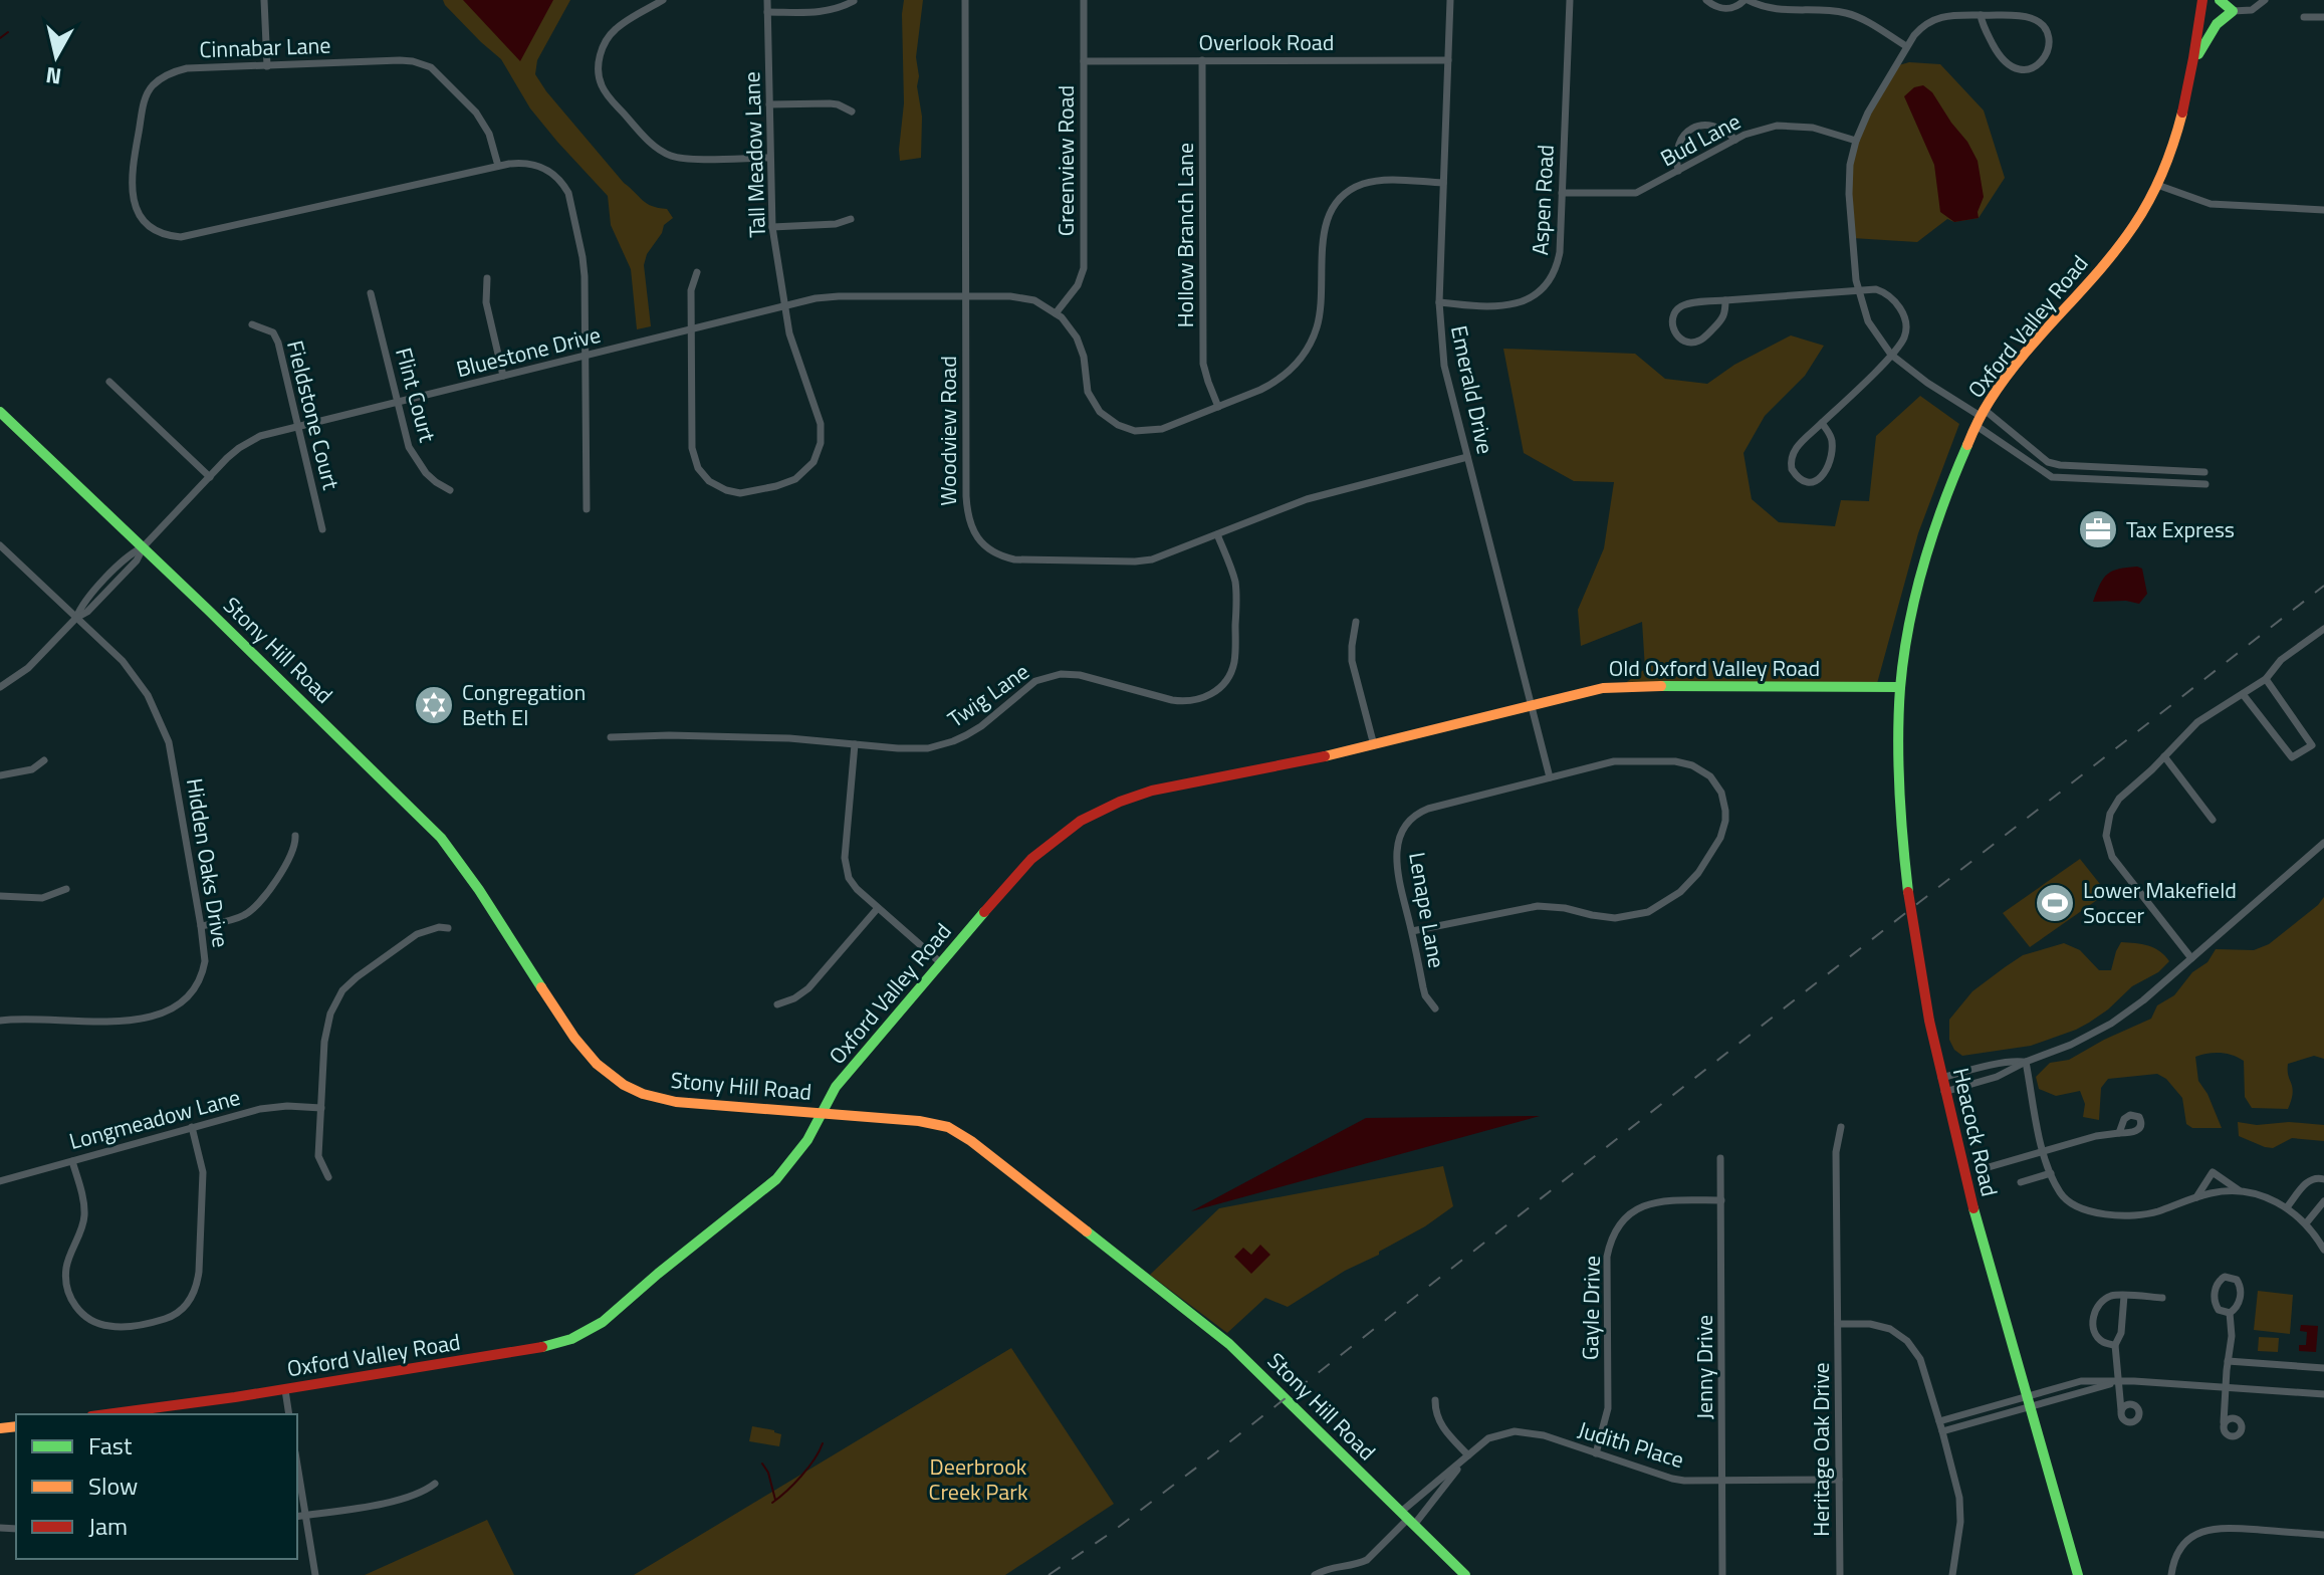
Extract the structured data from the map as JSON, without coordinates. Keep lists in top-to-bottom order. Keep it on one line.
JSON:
{"streets":{"street":["Overlook Road","Cinnabar Lane","Bud Lane","Tall Meadow Lane","Greenview Road","Aspen Road","Hollow Branch Lane","Oxford Valley Road","Bluestone Drive","Emerald Drive","Flint Court","Fieldstone Court","Woodview Road","Stony Hill Road","Old Oxford Valley Road","Twig Lane","Hidden Oaks Drive","Lenape Lane","Longmeadow Lane","Heacock Road","Gayle Drive","Jenny Drive","Judith Place","Heritage Oak Drive"]},"crossings":[["Overlook Road","Greenview Road"],["Overlook Road","Hollow Branch Lane"],["Overlook Road","Emerald Drive"],["Cinnabar Lane","Bluestone Drive"],["Bud Lane","Aspen Road"],["Tall Meadow Lane","Bluestone Drive"],["Greenview Road","Bluestone Drive"],["Aspen Road","Emerald Drive"],["Oxford Valley Road","Emerald Drive"],["Oxford Valley Road","Stony Hill Road"],["Oxford Valley Road","Old Oxford Valley Road"],["Oxford Valley Road","Heacock Road"],["Bluestone Drive","Flint Court"],["Bluestone Drive","Fieldstone Court"],["Bluestone Drive","Woodview Road"],["Bluestone Drive","Stony Hill Road"],["Bluestone Drive","Hidden Oaks Drive"],["Emerald Drive","Woodview Road"],["Emerald Drive","Old Oxford Valley Road"],["Emerald Drive","Lenape Lane"],["Woodview Road","Twig Lane"],["Stony Hill Road","Judith Place"],["Old Oxford Valley Road","Heacock Road"],["Gayle Drive","Jenny Drive"],["Gayle Drive","Judith Place"],["Jenny Drive","Judith Place"],["Judith Place","Heritage Oak Drive"]],"parks":["Deerbrook Creek Park"],"places":{"office":["Tax Express"],"synagogue":["Congregation Beth El"],"sports":["Lower Makefield Soccer"]},"legend":["Fast","Slow","Jam"],"north":"bottom"}
